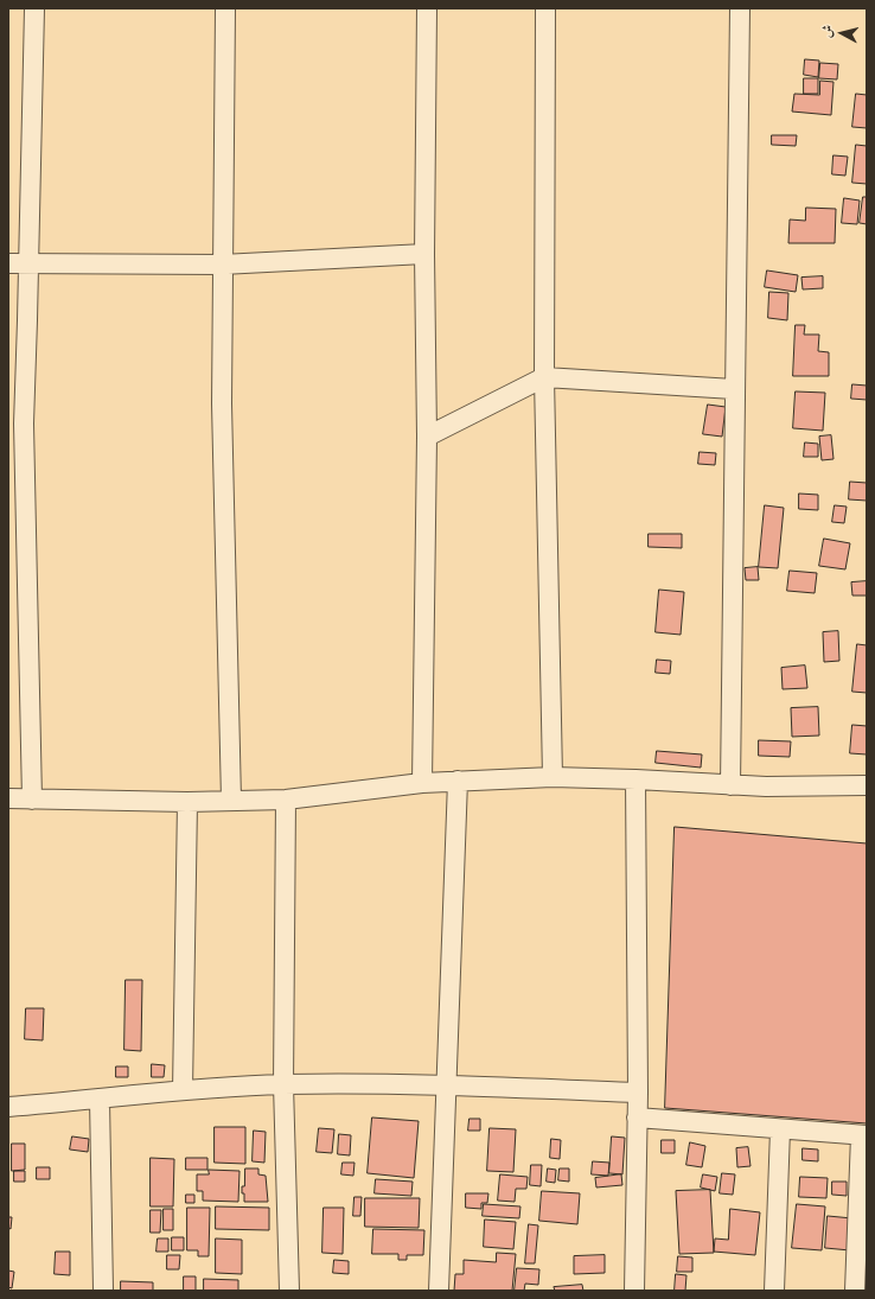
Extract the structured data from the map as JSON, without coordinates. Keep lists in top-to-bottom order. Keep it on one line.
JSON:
{"north":"left"}
